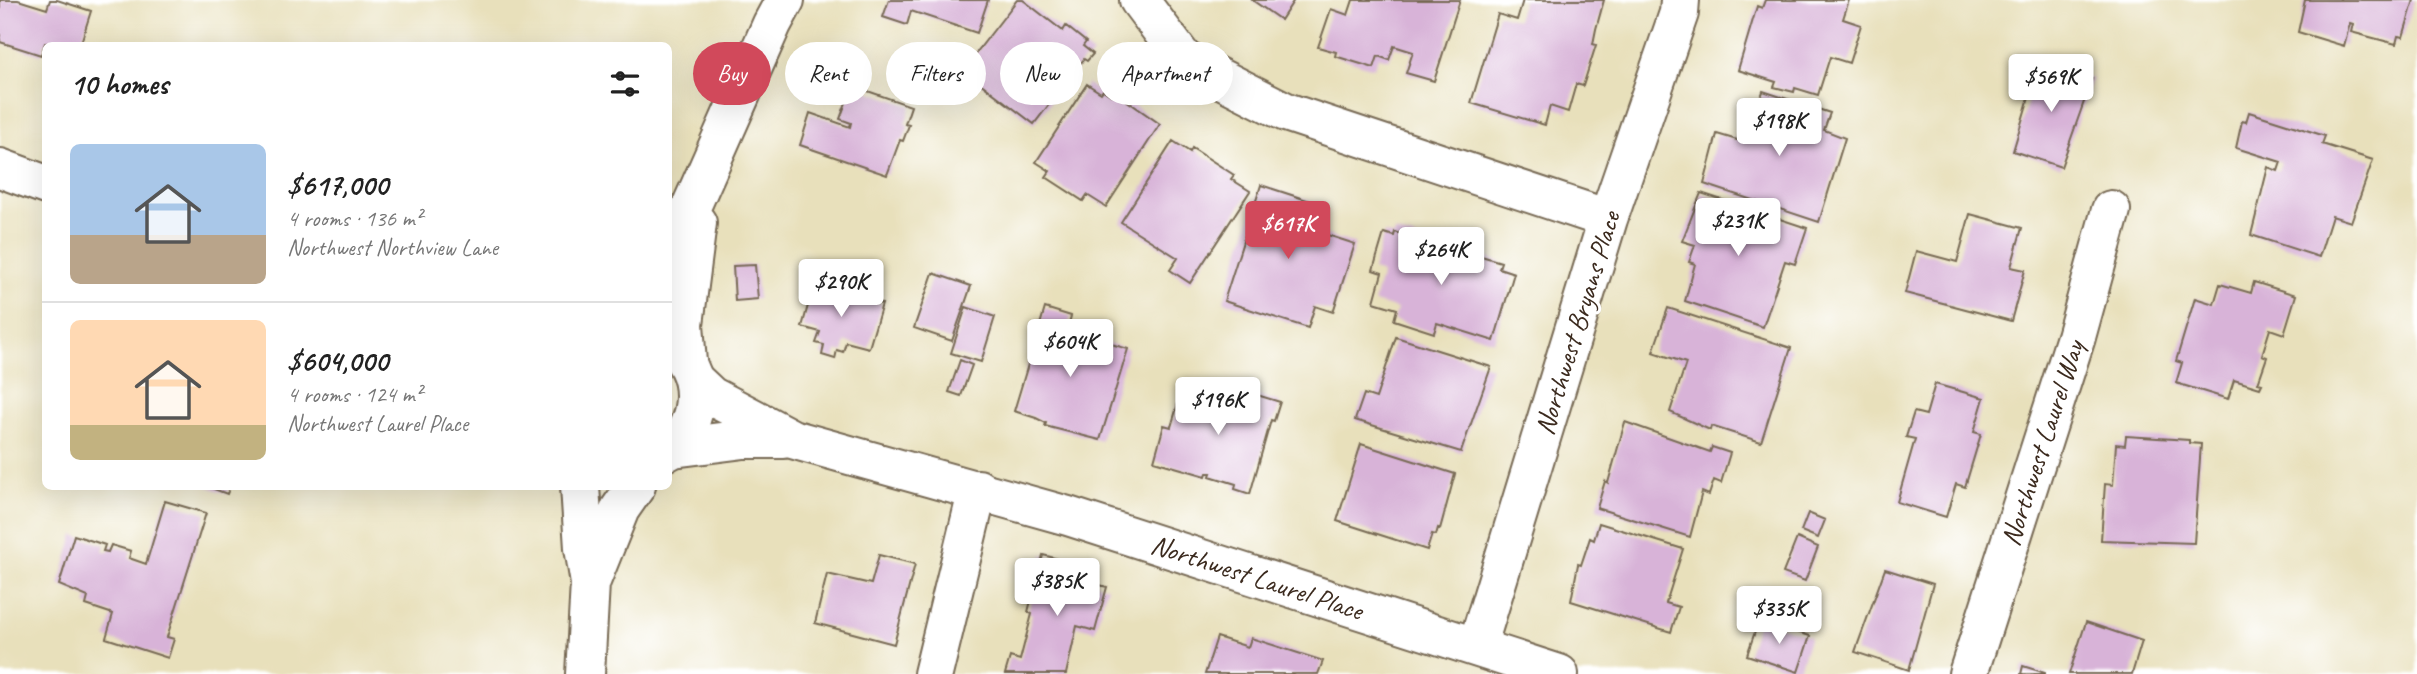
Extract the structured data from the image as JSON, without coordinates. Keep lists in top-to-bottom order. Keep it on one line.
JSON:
{"streets":{"street":["Northwest Bryans Place","Northwest Laurel Way","Northwest Laurel Place"]},"crossings":[["Northwest Bryans Place","Northwest Laurel Place"]],"page":{"chip":["Buy","Rent","Filters","New","Apartment"],"heading":"10 homes","price":["$569K","$198K","$231K","$617K","$264K","$290K","$604K","$196K","$385K","$335K"],"list":[{"name":"$617,000","note":"4 rooms · 136 m² · Northwest Northview Lane"},{"name":"$604,000","note":"4 rooms · 124 m² · Northwest Laurel Place"}]}}
